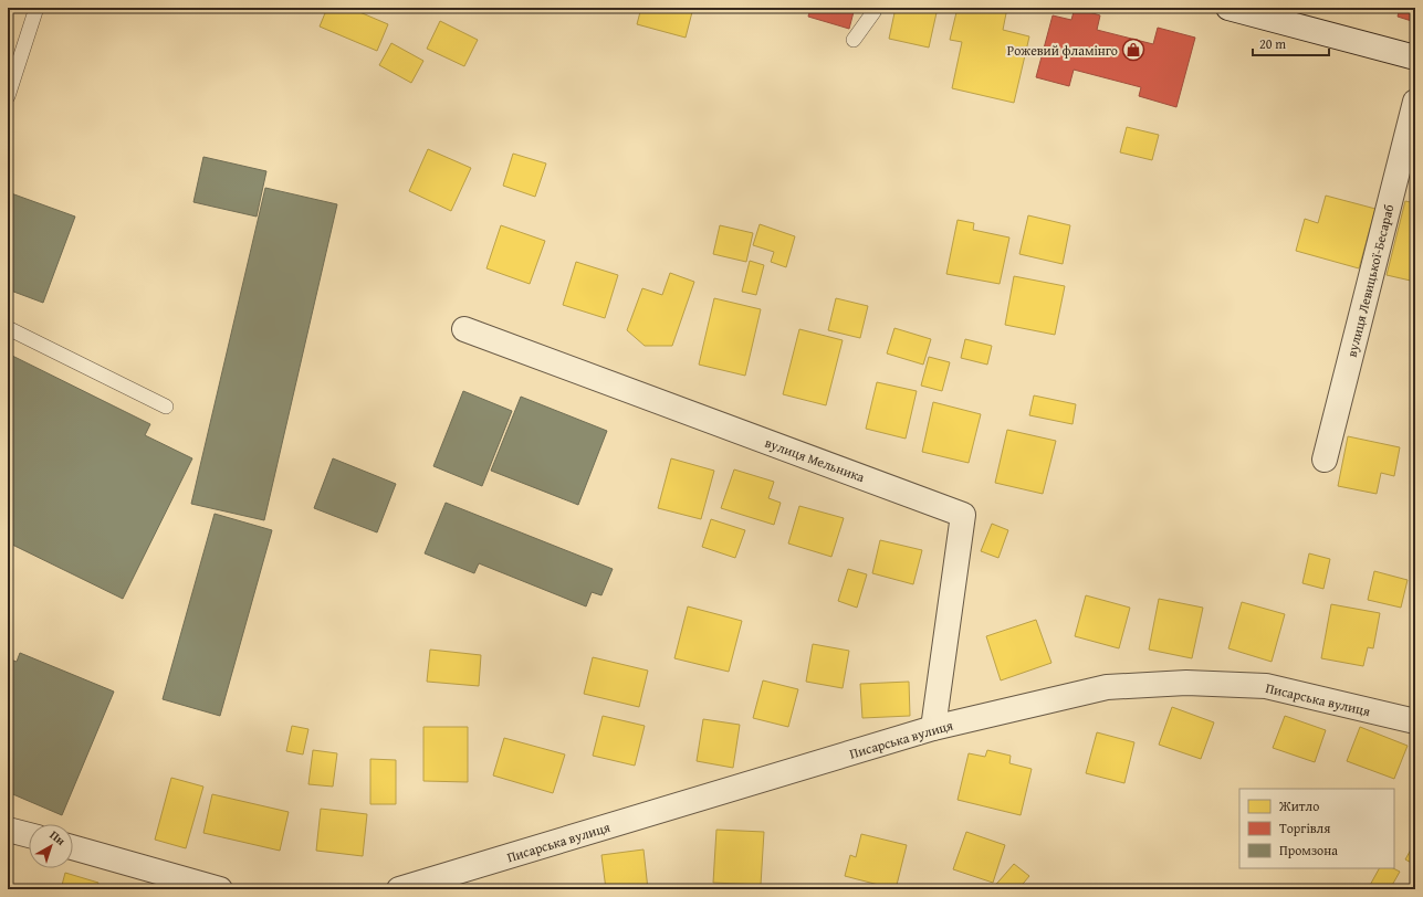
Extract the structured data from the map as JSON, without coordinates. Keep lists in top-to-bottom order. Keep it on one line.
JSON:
{"streets":{"street":["вулиця Левицької-Бесараб","вулиця Мельника","Писарська вулиця"]},"crossings":[["вулиця Мельника","Писарська вулиця"]],"places":{"shop":["Рожевий фламінго"]},"legend":["Житло","Торгівля","Промзона"],"scale_bar":"20 m","north":"top right"}
